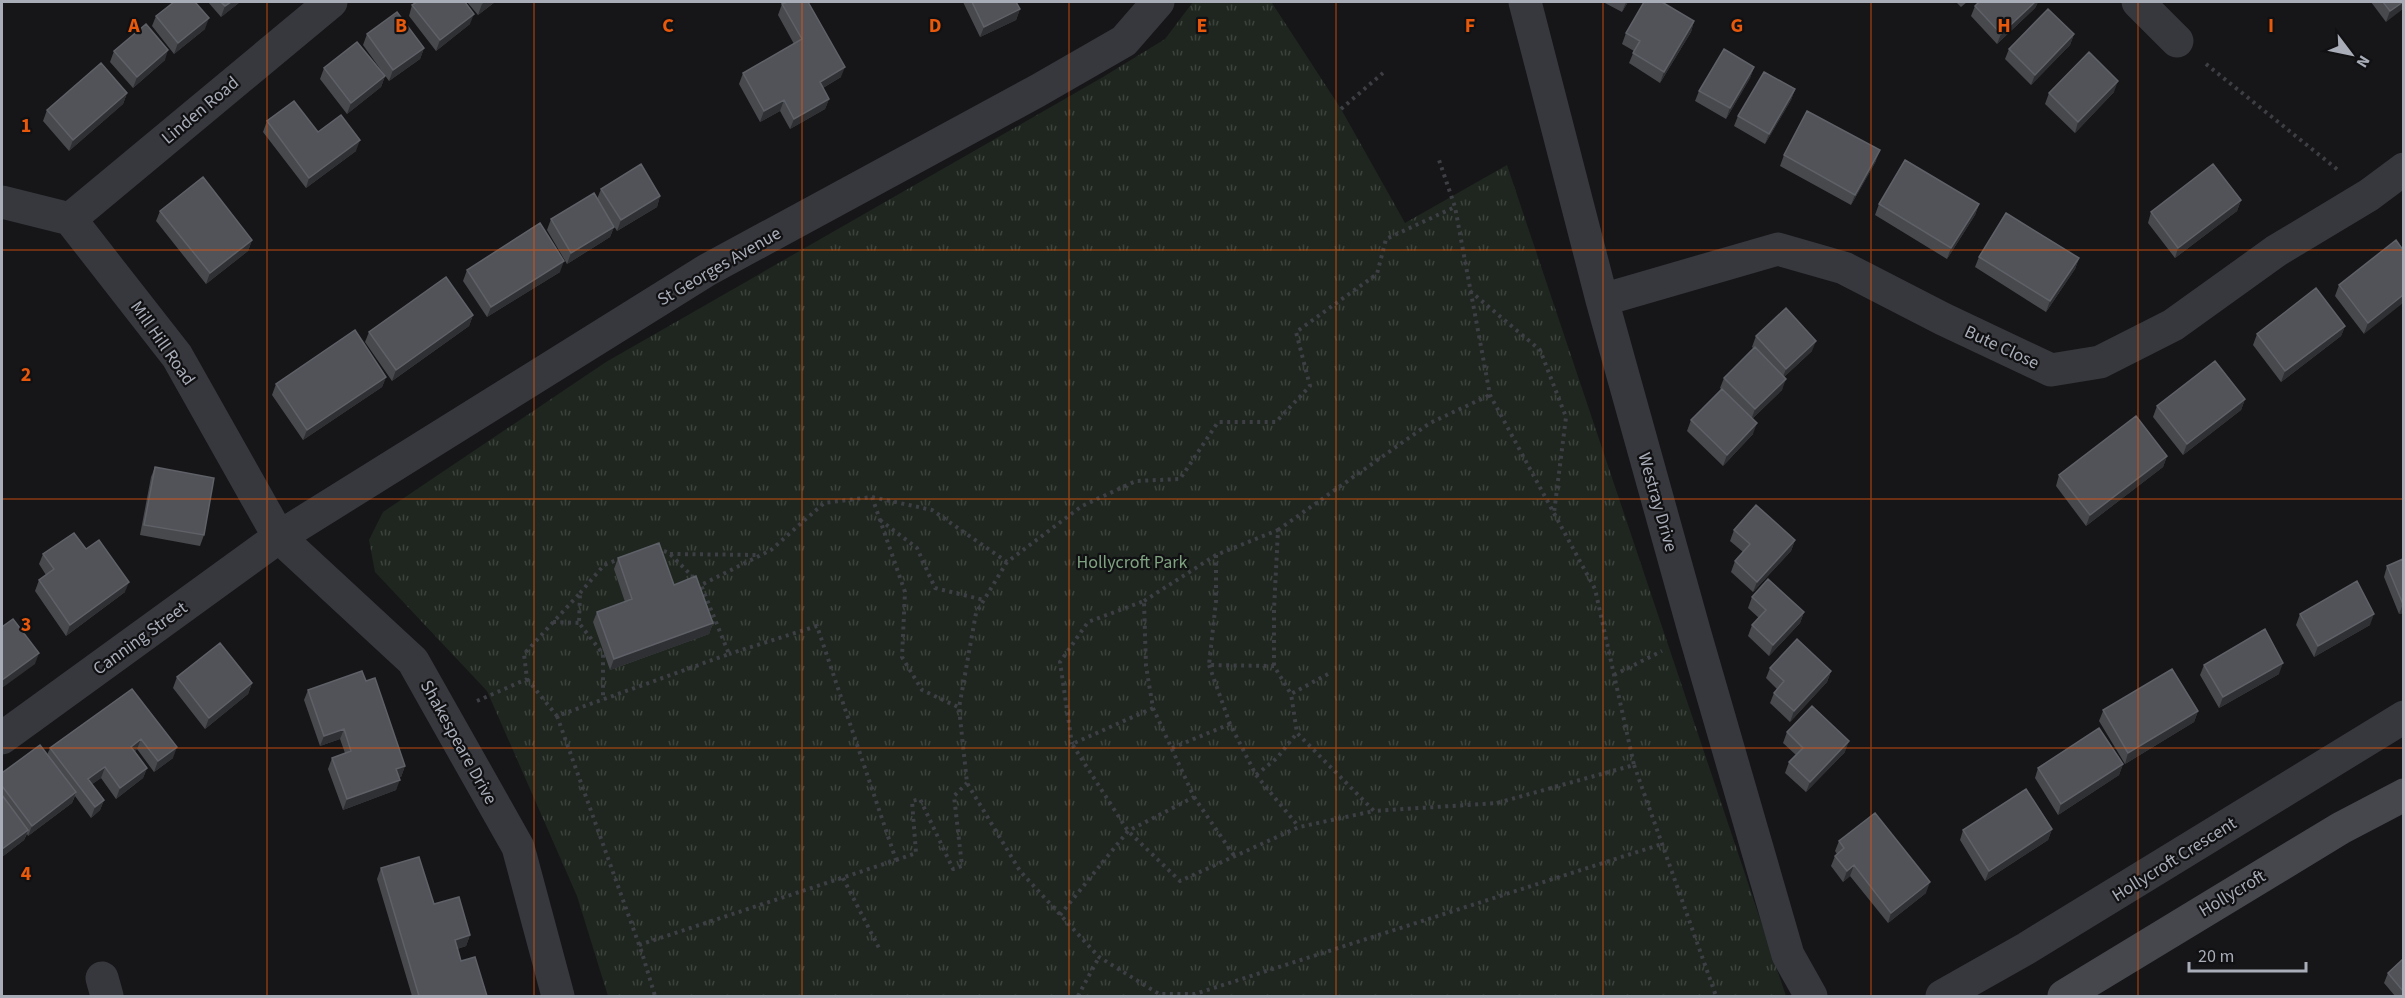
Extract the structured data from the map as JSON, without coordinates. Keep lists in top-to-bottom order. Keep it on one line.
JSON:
{"streets":{"street":["Linden Road","St Georges Avenue","Mill Hill Road","Bute Close","Westray Drive","Canning Street","Shakespeare Drive","Hollycroft Crescent","Hollycroft"]},"crossings":[["Linden Road","Mill Hill Road"],["St Georges Avenue","Mill Hill Road"],["St Georges Avenue","Canning Street"],["St Georges Avenue","Shakespeare Drive"],["Mill Hill Road","Canning Street"],["Mill Hill Road","Shakespeare Drive"],["Bute Close","Westray Drive"],["Canning Street","Shakespeare Drive"]],"parks":["Hollycroft Park"],"scale_bar":"20 m","north":"bottom right","grid":{"columns":["A","B","C","D","E","F","G","H","I"],"rows":["1","2","3","4"]}}
